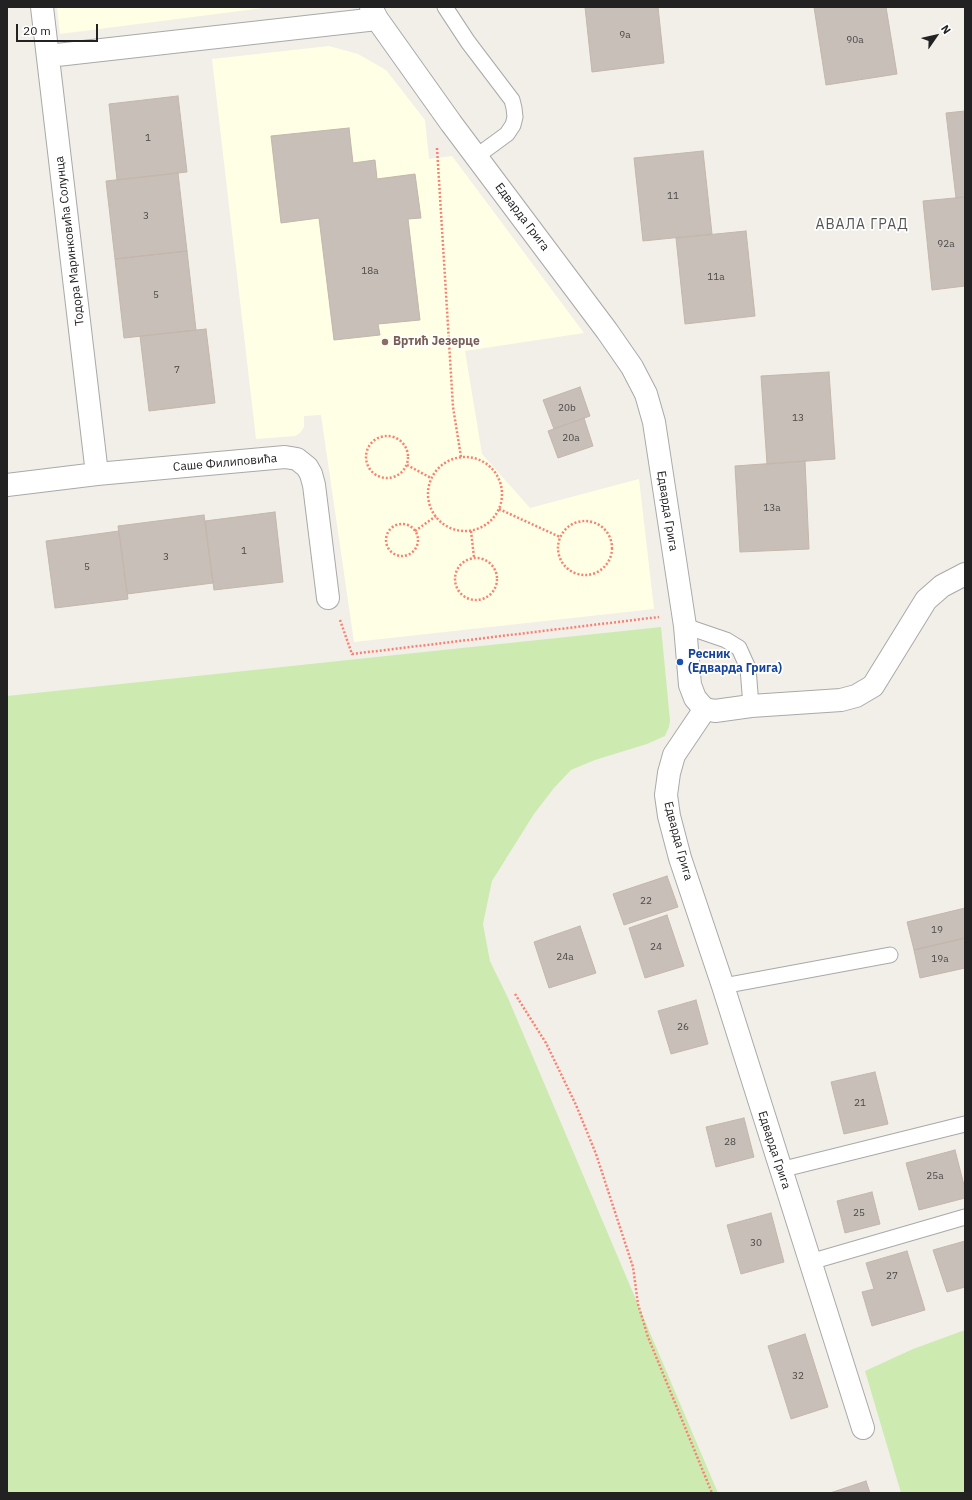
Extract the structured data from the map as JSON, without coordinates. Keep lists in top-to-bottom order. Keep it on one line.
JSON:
{"streets":{"street":["Едварда Грига","Тодора Маринковића Солунца","Саше Филиповића"]},"crossings":[["Тодора Маринковића Солунца","Саше Филиповића"]],"districts":["АВАЛА ГРАД"],"places":["Вртић Језерце","Ресник (Едварда Грига)"],"house_numbers":["9a","90a","1","11","3","92a","18a","11a","5","7","20b","13","20a","13a","1","3","5","22","19","24","24a","19a","26","21","28","25a","25","30","27","32"],"scale_bar":"20 m","north":"top right"}
